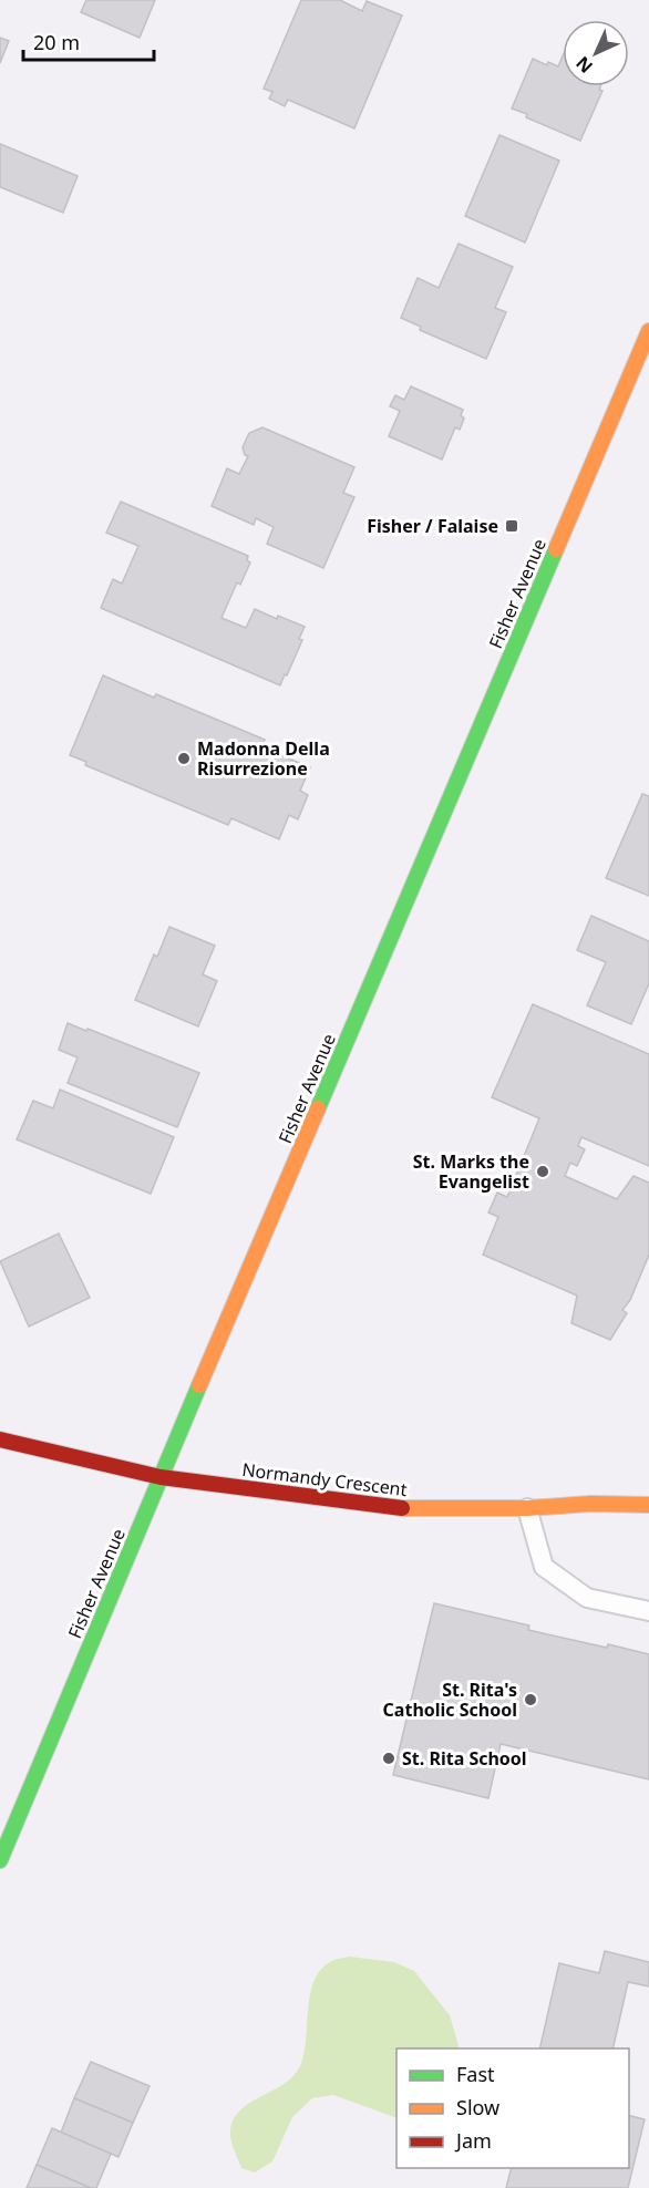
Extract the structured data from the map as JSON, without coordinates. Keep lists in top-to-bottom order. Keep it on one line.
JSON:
{"streets":{"main road":["Fisher Avenue","Normandy Crescent"]},"crossings":[["Fisher Avenue","Normandy Crescent"]],"places":{"transit":["Fisher / Falaise"],"other":["Madonna Della Risurrezione","St. Marks the Evangelist","St. Rita's Catholic School","St. Rita School"]},"legend":["Fast","Slow","Jam"],"scale_bar":"20 m","north":"bottom left"}
